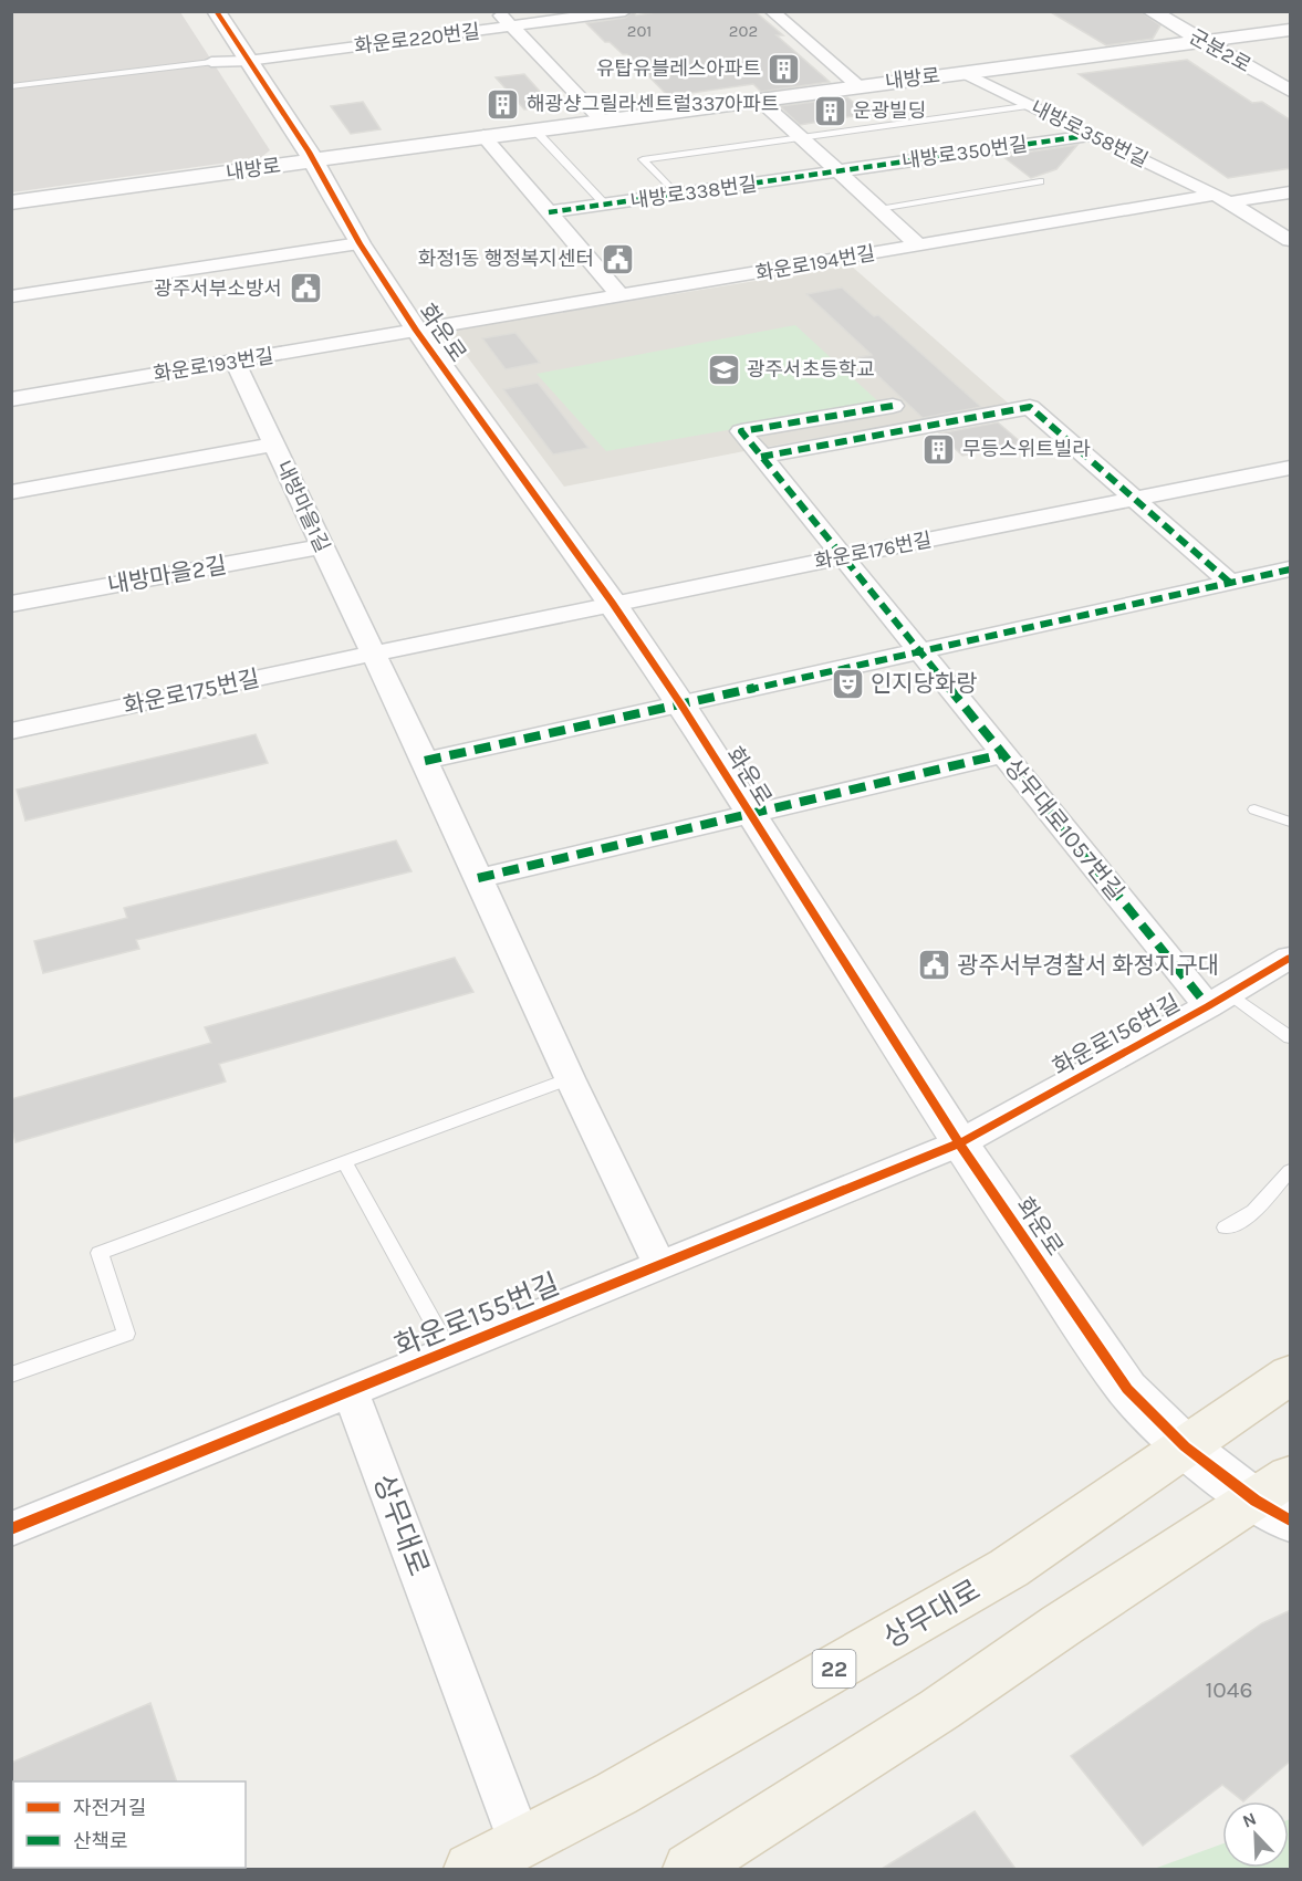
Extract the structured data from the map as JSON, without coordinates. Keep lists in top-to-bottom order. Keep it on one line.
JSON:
{"streets":{"main road":["상무대로","22"],"street":["화운로220번길","군분2로","내방로","내방로358번길","내방로350번길","내방로338번길","화운로194번길","화운로","화운로193번길","내방마을1길","화운로176번길","내방마을2길","화운로175번길","상무대로1057번길","화운로156번길","화운로155번길"]},"crossings":[["화운로220번길","화운로"],["군분2로","내방로"],["내방로","내방로358번길"],["내방로","화운로"],["내방로358번길","내방로350번길"],["내방로358번길","화운로194번길"],["내방로350번길","내방로338번길"],["화운로194번길","화운로"],["화운로194번길","화운로193번길"],["화운로","화운로193번길"],["화운로","화운로176번길"],["화운로","화운로175번길"],["화운로","상무대로1057번길"],["화운로","화운로156번길"],["화운로","화운로155번길"],["화운로","상무대로"],["화운로193번길","내방마을1길"],["내방마을1길","내방마을2길"],["내방마을1길","화운로175번길"],["화운로176번길","화운로175번길"],["화운로176번길","상무대로1057번길"],["상무대로1057번길","화운로156번길"],["화운로156번길","화운로155번길"],["화운로155번길","상무대로"]],"places":{"building":["유탑유블레스아파트","해광샹그릴라센트럴337아파트","운광빌딩","무등스위트빌라"],"public building":["화정1동 행정복지센터","광주서부소방서","광주서부경찰서 화정지구대"],"school or university":["광주서초등학교"],"theatre":["인지당화랑"]},"house_numbers":["201","202","1046"],"legend":["자전거길","산책로"],"north":"top left"}
